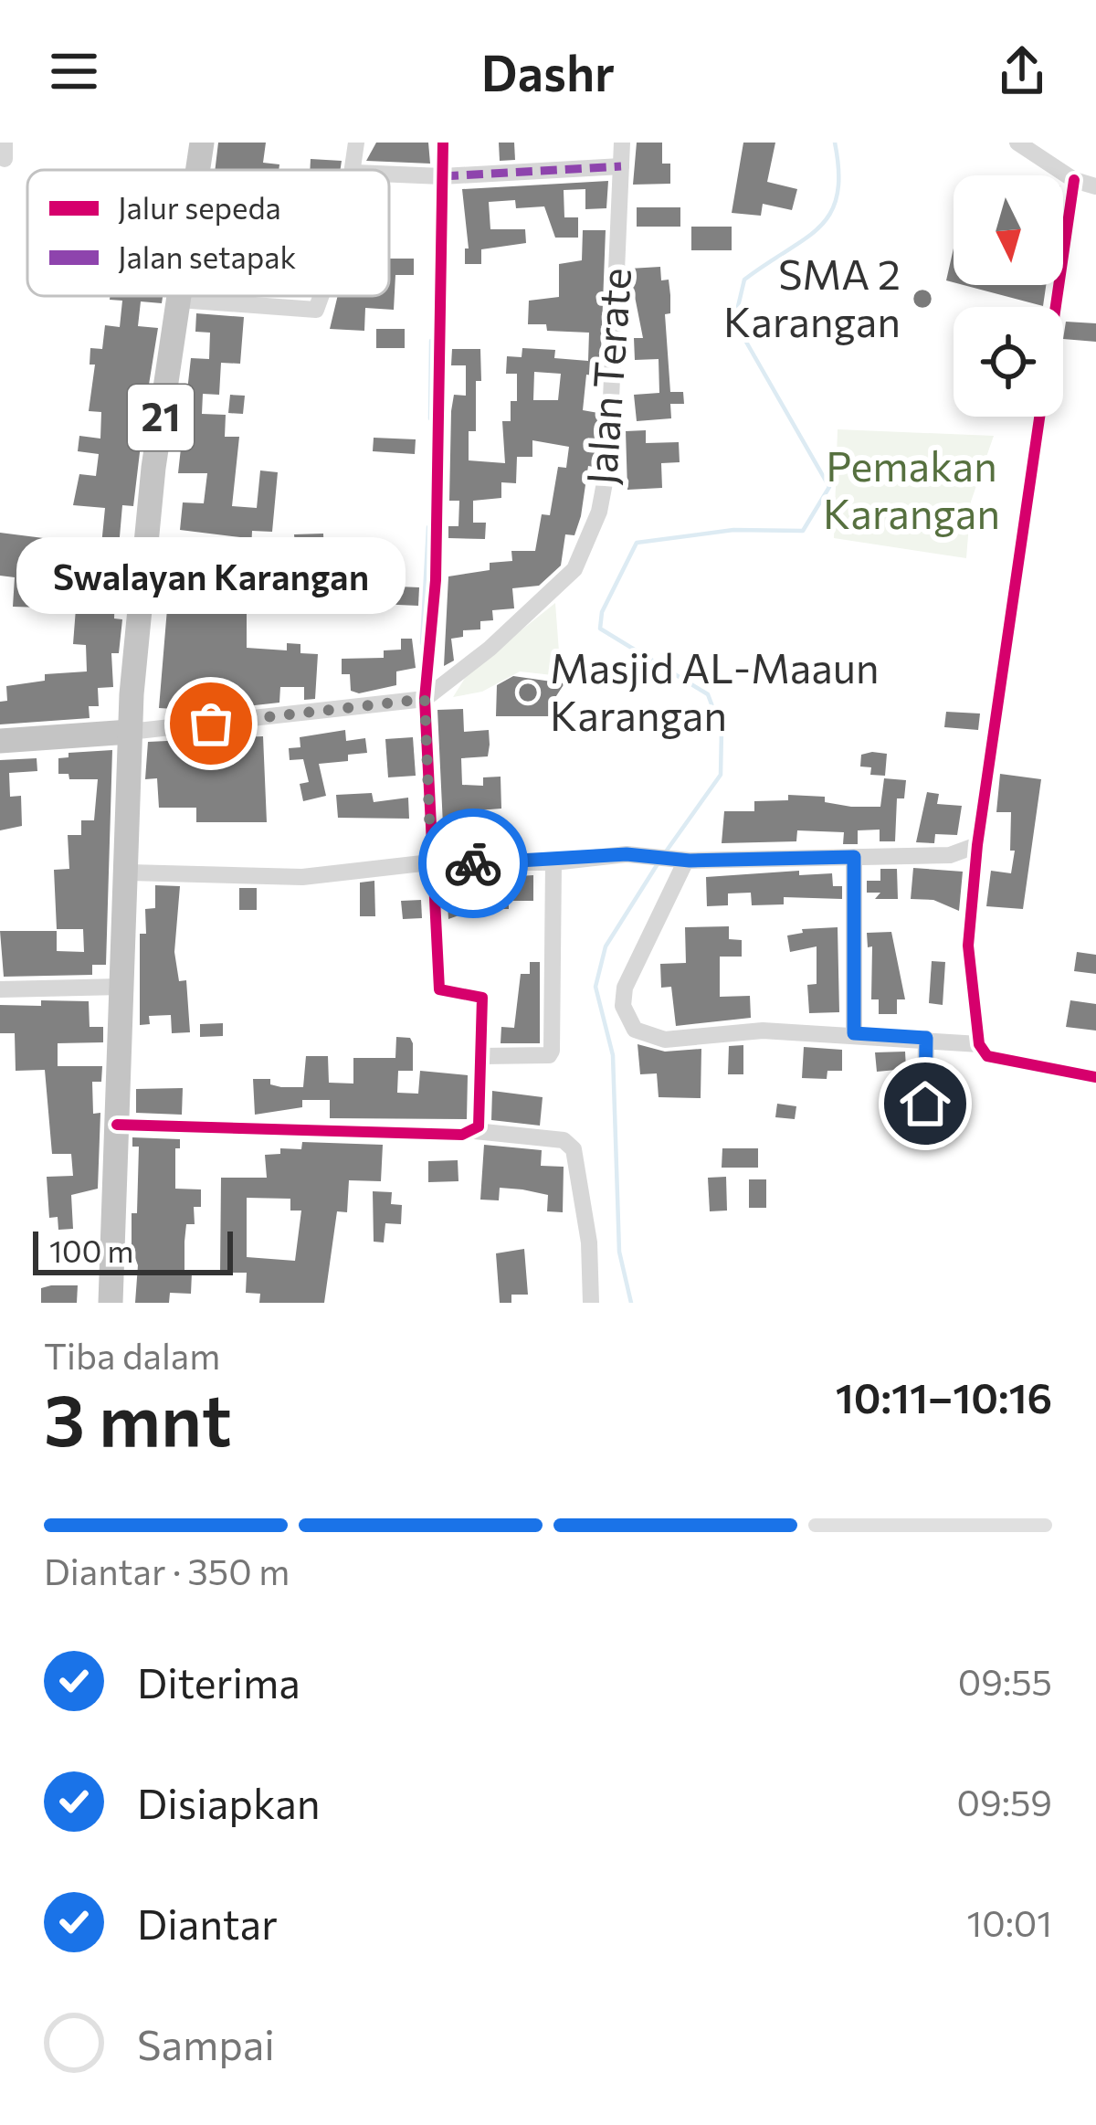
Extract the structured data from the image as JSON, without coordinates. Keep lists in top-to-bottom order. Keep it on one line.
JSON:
{"streets":{"highway":["21"],"street":["Jalan Terate"]},"parks":["Pemakan Karangan"],"places":["SMA 2 Karangan","Masjid AL-Maaun Karangan","Swalayan Karangan"],"legend":["Jalur sepeda","Jalan setapak"],"scale_bar":"100 m","north":"bottom","page":{"header":"Dashr","bubble":"Swalayan Karangan","scale":"100 m","heading":["3 mnt","Tiba dalam","10:11–10:16"],"bar":"Diantar · 350 m","list":[["Diterima","09:55"],["Disiapkan","09:59"],["Diantar","10:01"],"Sampai"]}}
